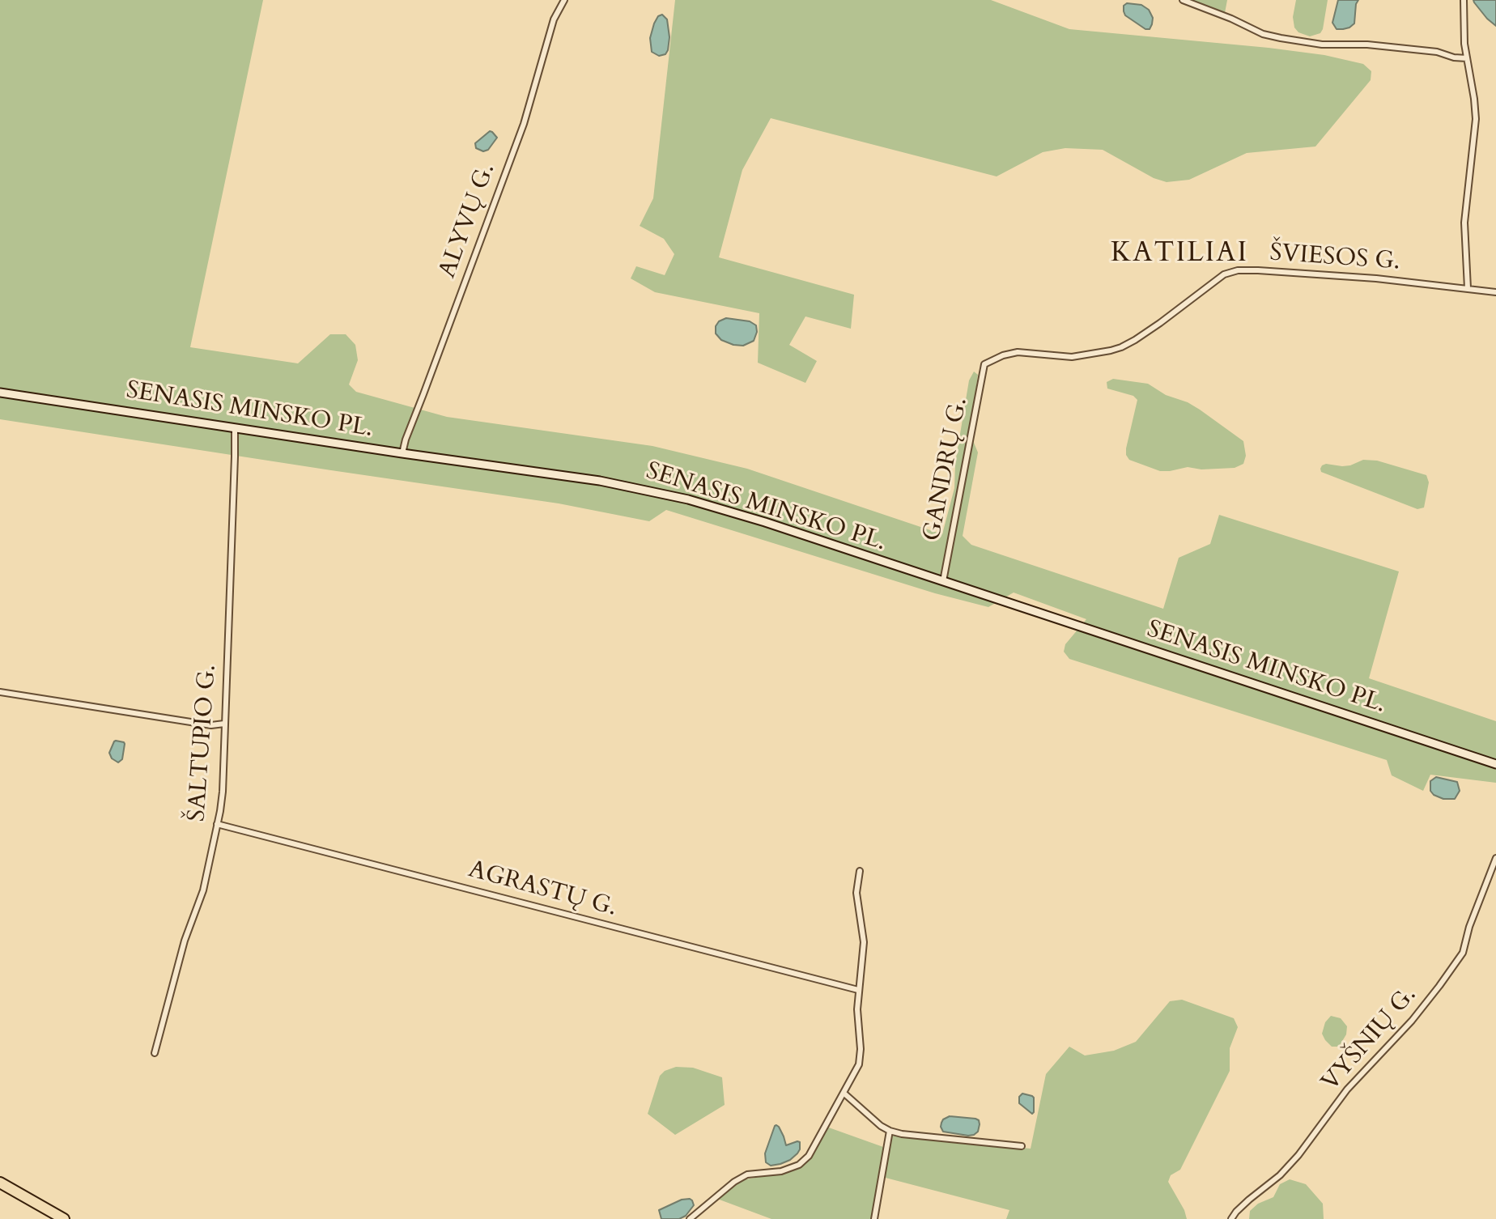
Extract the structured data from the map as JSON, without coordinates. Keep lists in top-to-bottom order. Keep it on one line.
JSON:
{"streets":{"main road":["SENASIS MINSKO PL."],"street":["ALYVŲ G.","ŠVIESOS G.","GANDRŲ G.","ŠALTUPIO G.","AGRASTŲ G.","VYŠNIŲ G."]},"crossings":[["ALYVŲ G.","SENASIS MINSKO PL."],["ŠVIESOS G.","GANDRŲ G."],["SENASIS MINSKO PL.","GANDRŲ G."],["SENASIS MINSKO PL.","ŠALTUPIO G."],["ŠALTUPIO G.","AGRASTŲ G."]],"districts":["KATILIAI"]}
